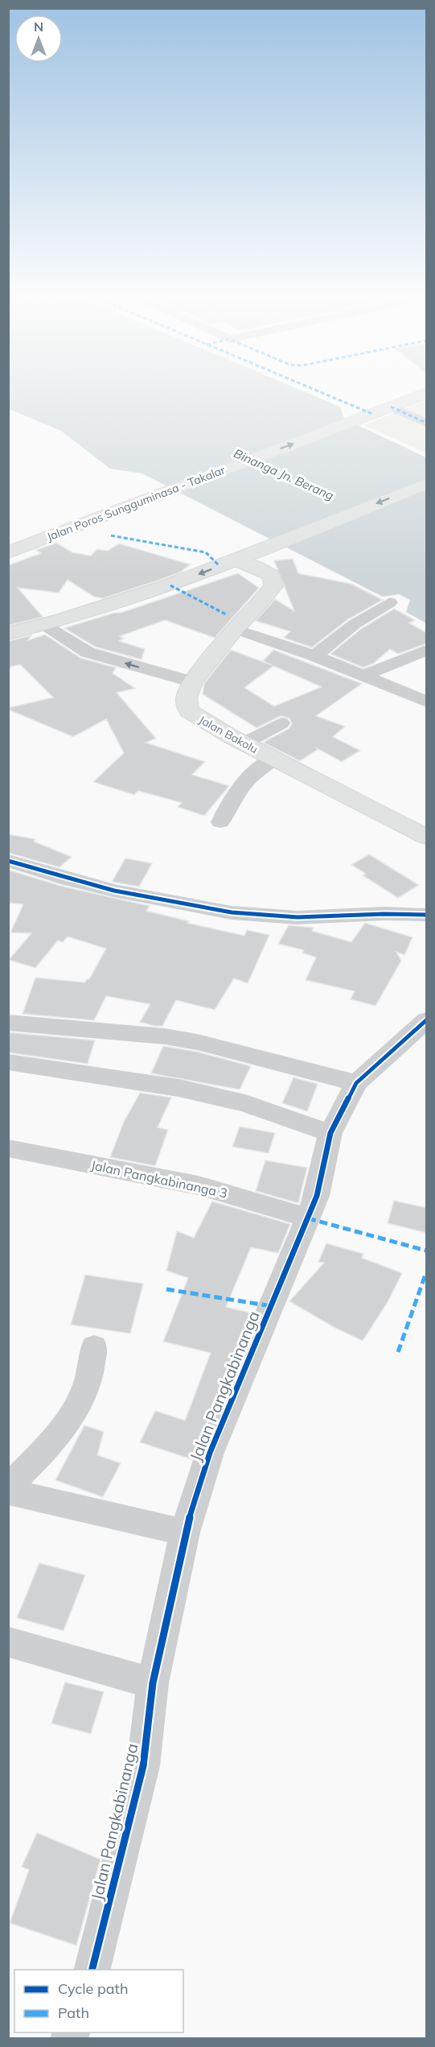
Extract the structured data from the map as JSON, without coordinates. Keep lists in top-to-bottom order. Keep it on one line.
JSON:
{"streets":{"main road":["Jalan Poros Sungguminasa - Takalar","Jalan Bakolu"],"street":["Jalan Pangkabinanga 3","Jalan Pangkabinanga"]},"crossings":[["Jalan Pangkabinanga 3","Jalan Pangkabinanga"]],"water":["Binanga Jn. Berang"],"legend":["Cycle path","Path"],"north":"top"}
